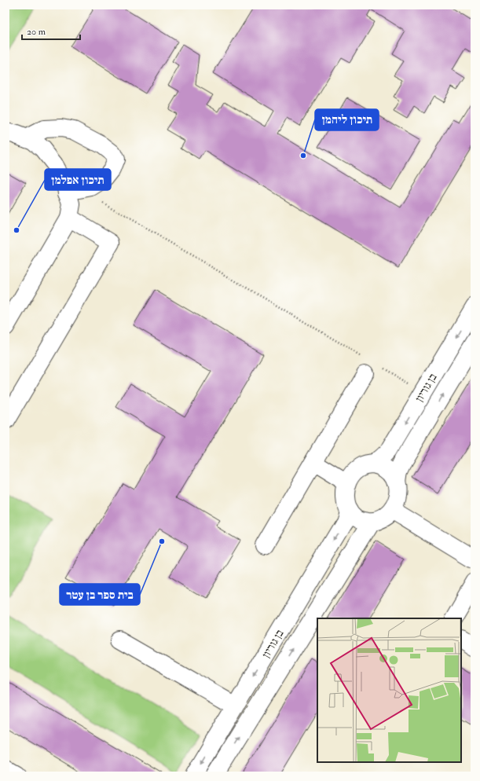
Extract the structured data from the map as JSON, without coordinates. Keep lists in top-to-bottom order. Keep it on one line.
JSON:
{"streets":{"street":["בן גוריון"]},"places":["תיכון ליהמן","תיכון אפלמן","בית ספר בן עטר"],"scale_bar":"20 m"}
